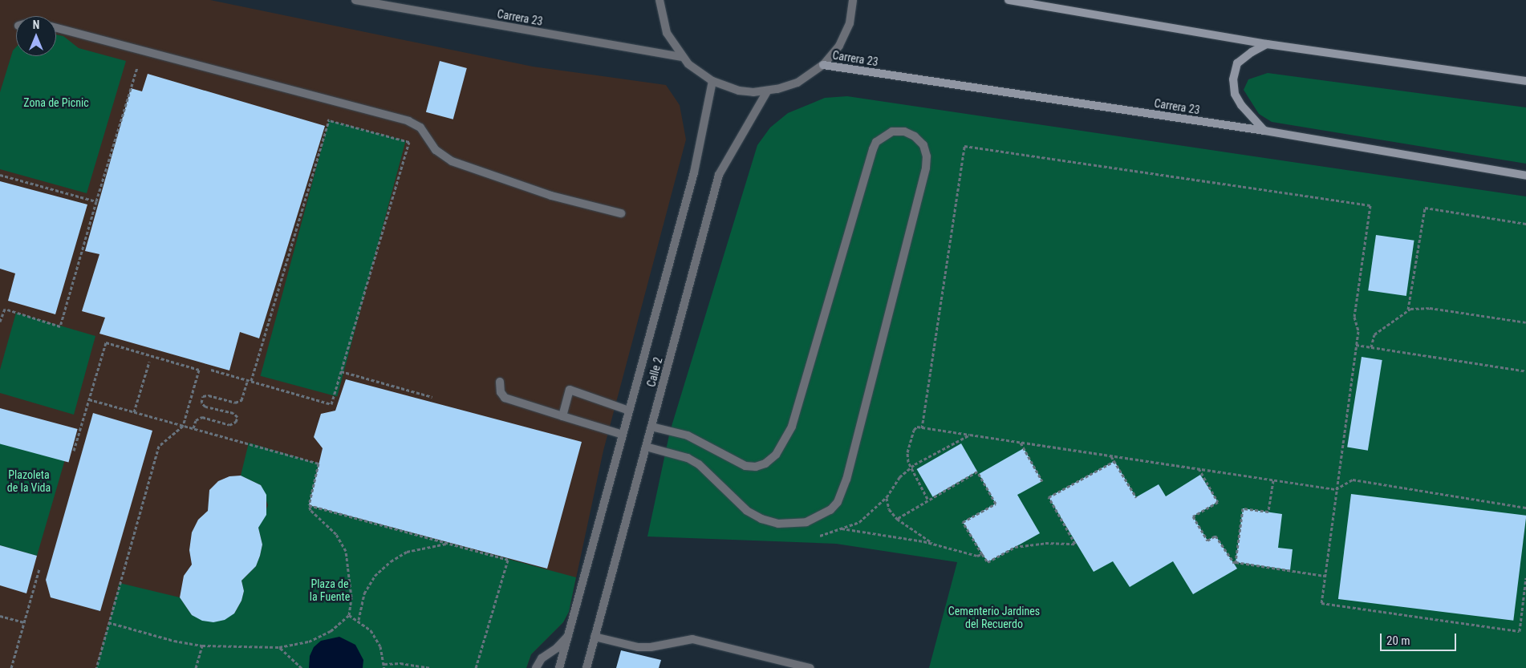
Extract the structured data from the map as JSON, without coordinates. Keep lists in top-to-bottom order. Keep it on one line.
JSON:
{"streets":{"main road":["Carrera 23"],"street":["Calle 2"]},"parks":["Zona de Picnic","Plazoleta de la Vida","Plaza de la Fuente","Cementerio Jardines del Recuerdo"],"scale_bar":"20 m","north":"top"}
